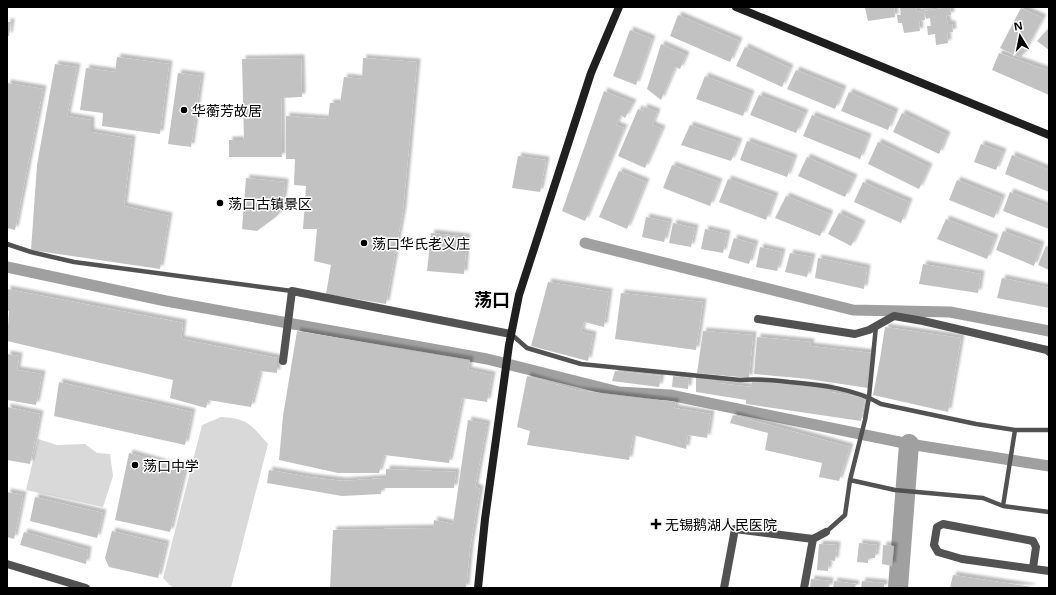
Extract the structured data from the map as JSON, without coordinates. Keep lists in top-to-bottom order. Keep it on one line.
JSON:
{"districts":["荡口"],"places":{"other":["华蘅芳故居","荡口古镇景区","荡口华氏老义庄","荡口中学"],"health":["无锡鹅湖人民医院"]},"north":"top"}
